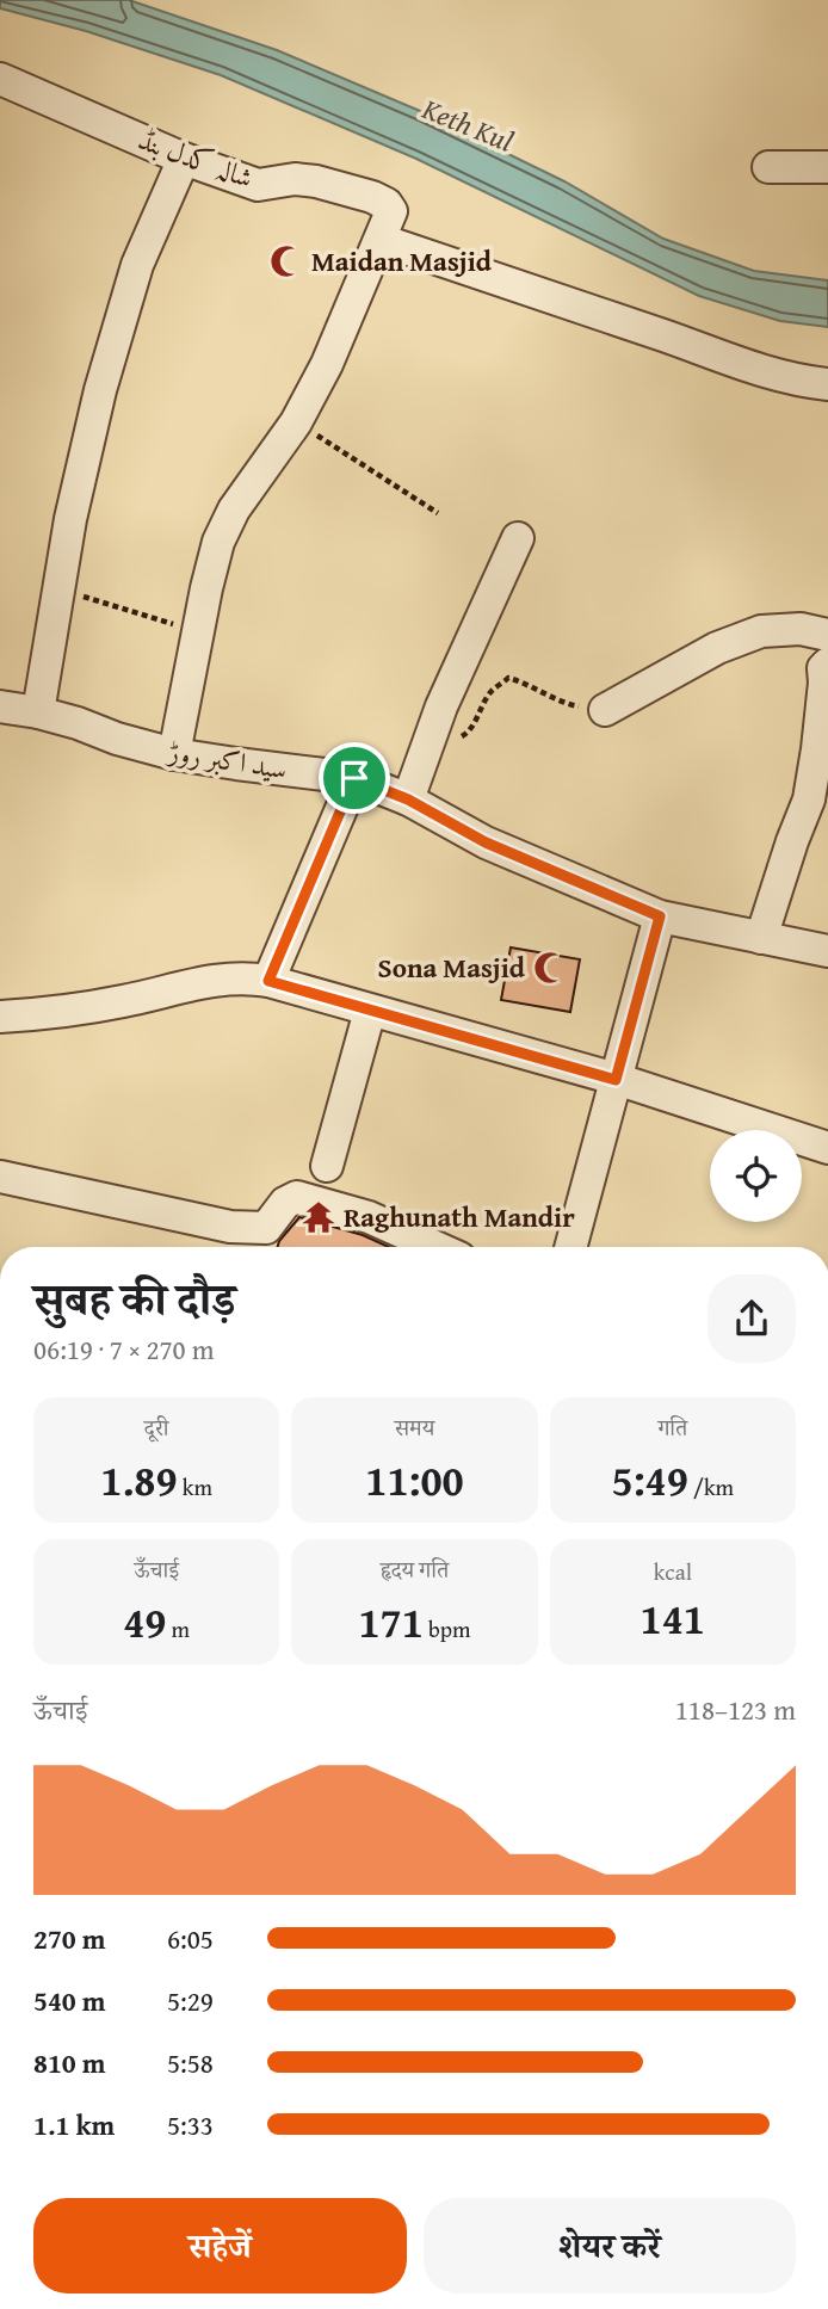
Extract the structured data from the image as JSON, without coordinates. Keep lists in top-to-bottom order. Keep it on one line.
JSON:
{"streets":{"street":["شالہ کدل بنڈ","سید اکبر روڑ"]},"water":["Keth Kul"],"places":{"mosque":["Maidan Masjid","Sona Masjid"],"temple":["Raghunath Mandir"]},"page":{"heading":["सुबह की दौड़","06:19 · 7 × 270 m"],"stats":[["दूरी","1.89 km"],["समय","11:00"],["गति","5:49 /km"],["ऊँचाई","49 m"],["हृदय गति","171 bpm"],["kcal","141"]],"chart":["ऊँचाई","118–123 m"],"list":[{"name":"270 m","note":"6:05"},{"name":"540 m","note":"5:29"},{"name":"810 m","note":"5:58"},{"name":"1.1 km","note":"5:33"}],"buttons":["सहेजें","शेयर करें"]}}
